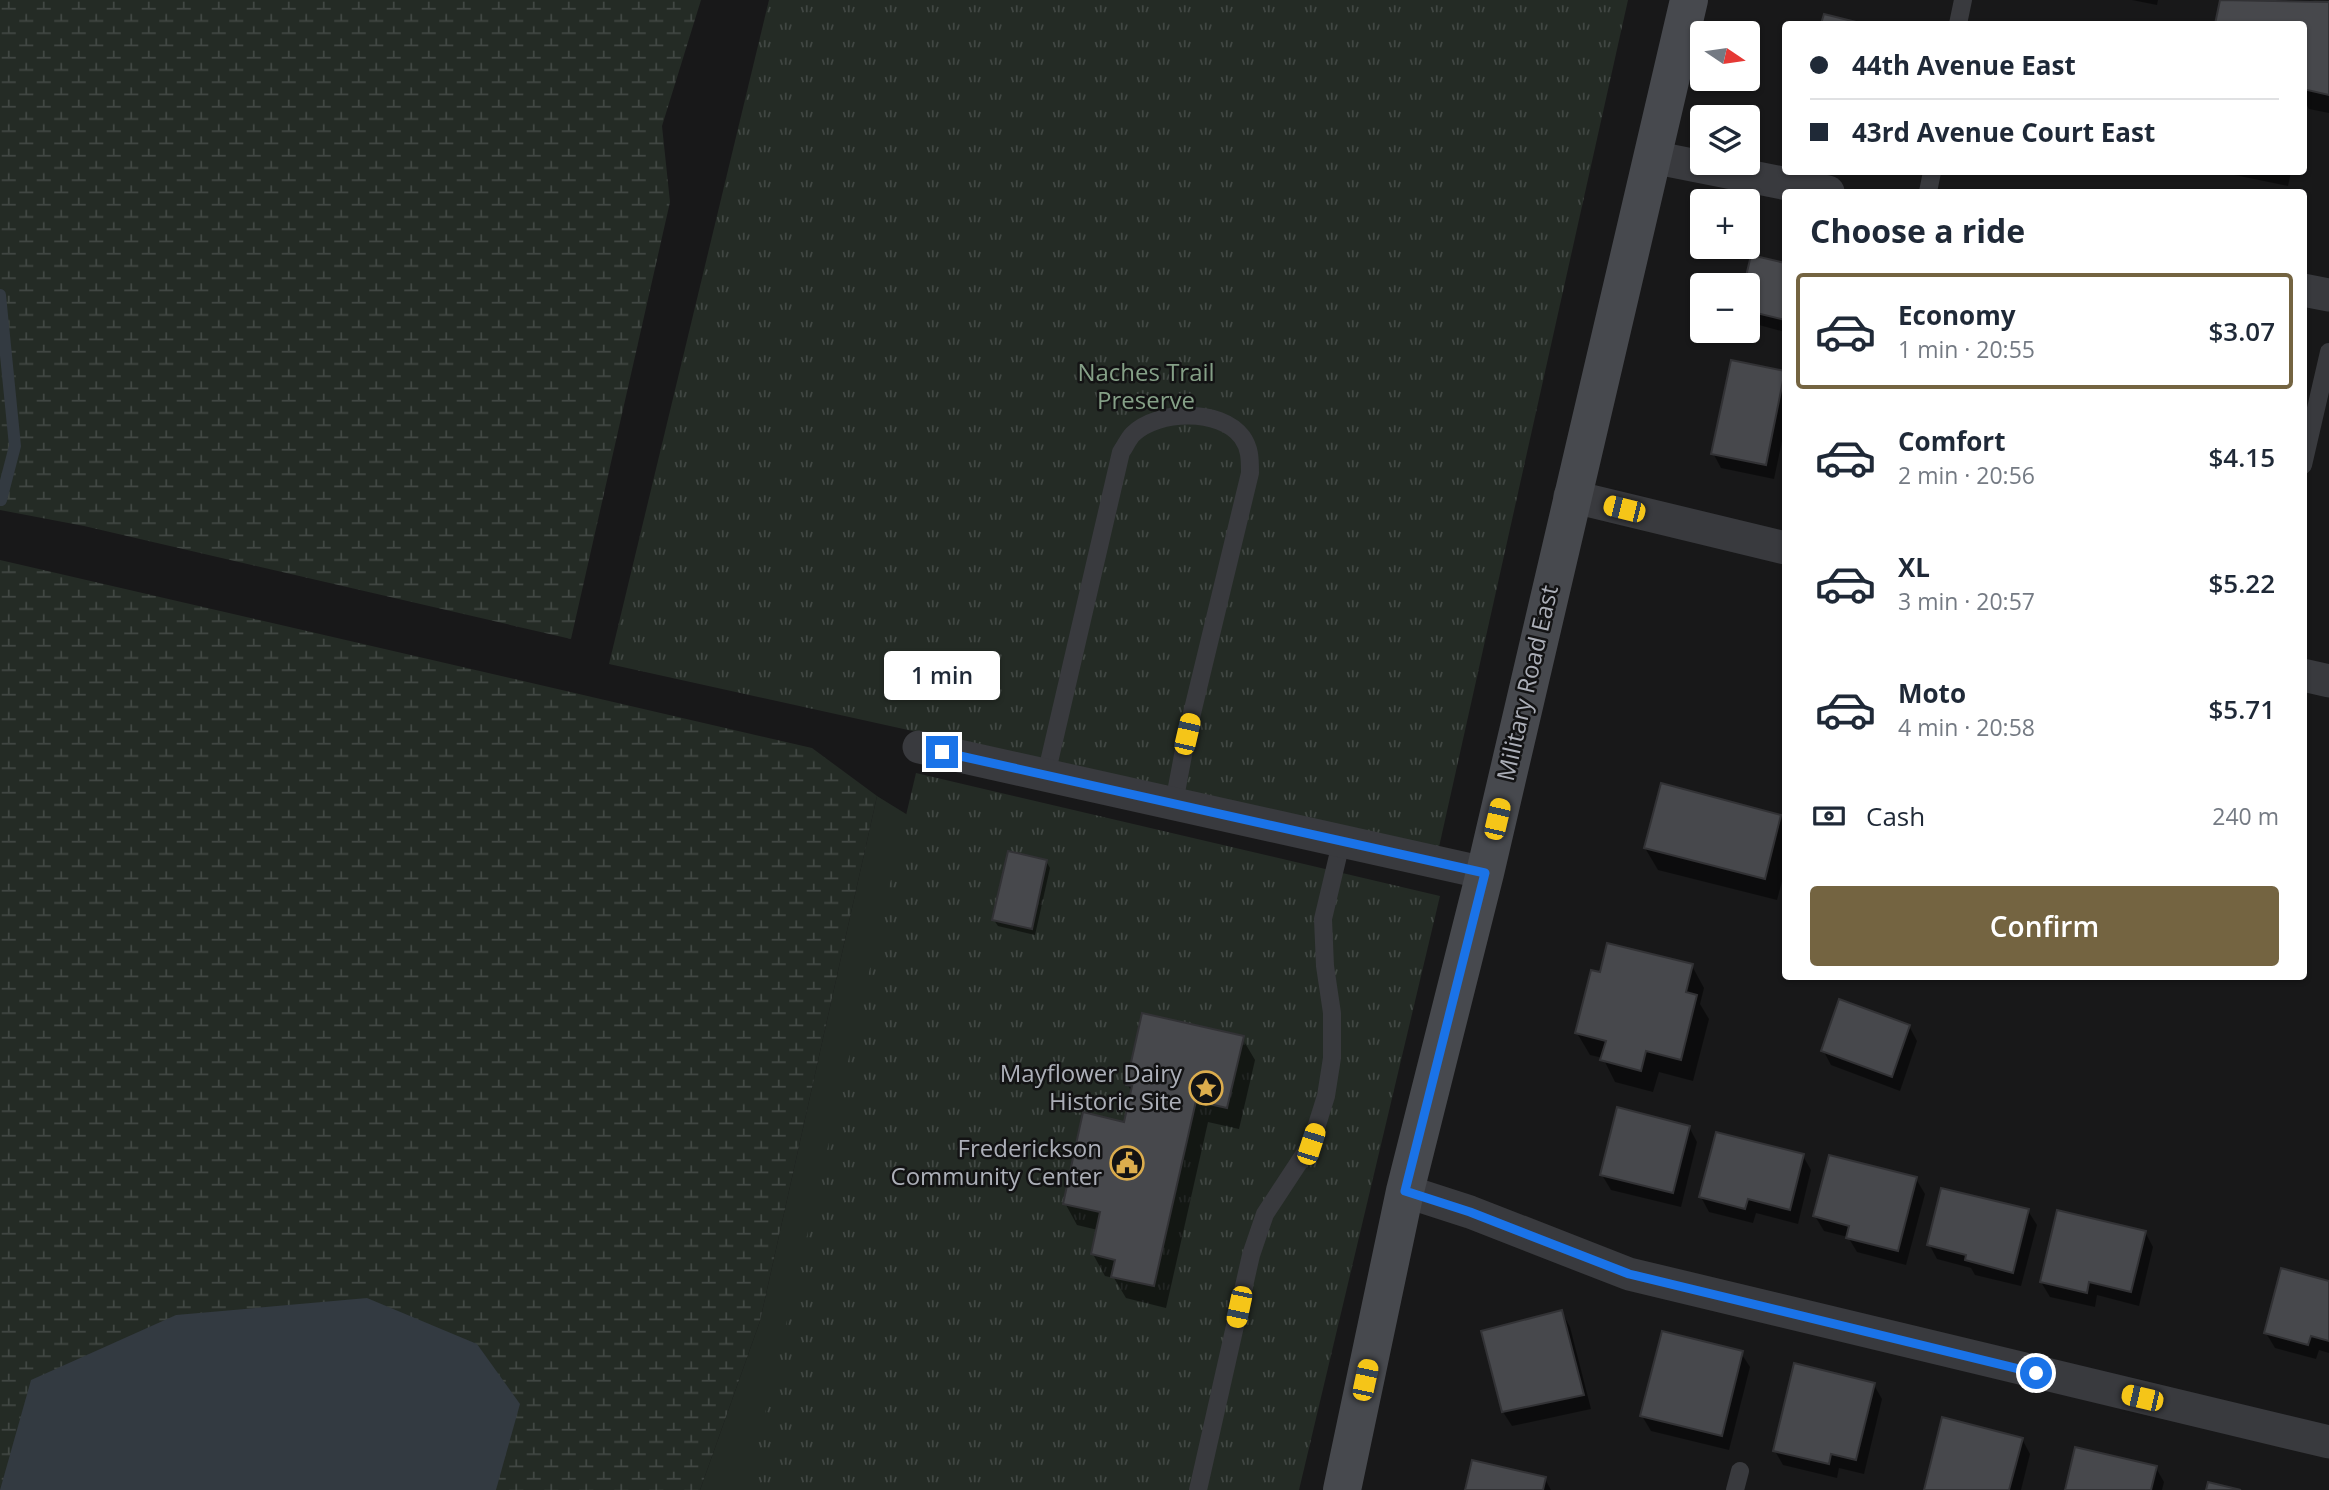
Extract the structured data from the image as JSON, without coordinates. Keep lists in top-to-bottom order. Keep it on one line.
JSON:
{"streets":{"street":["Military Road East"]},"parks":["Naches Trail Preserve"],"places":{"place":["Mayflower Dairy Historic Site"],"public building":["Frederickson Community Center"]},"north":"right","page":{"map_buttons":["+","−"],"banner":["44th Avenue East","43rd Avenue Court East"],"heading":"Choose a ride","list":[{"name":"Economy","note":"1 min · 20:55","value":"$3.07"},{"name":"Comfort","note":"2 min · 20:56","value":"$4.15"},{"name":"XL","note":"3 min · 20:57","value":"$5.22"},{"name":"Moto","note":"4 min · 20:58","value":"$5.71"}],"bubble":"1 min","pay":["Cash","240 m"],"buttons":"Confirm"}}
